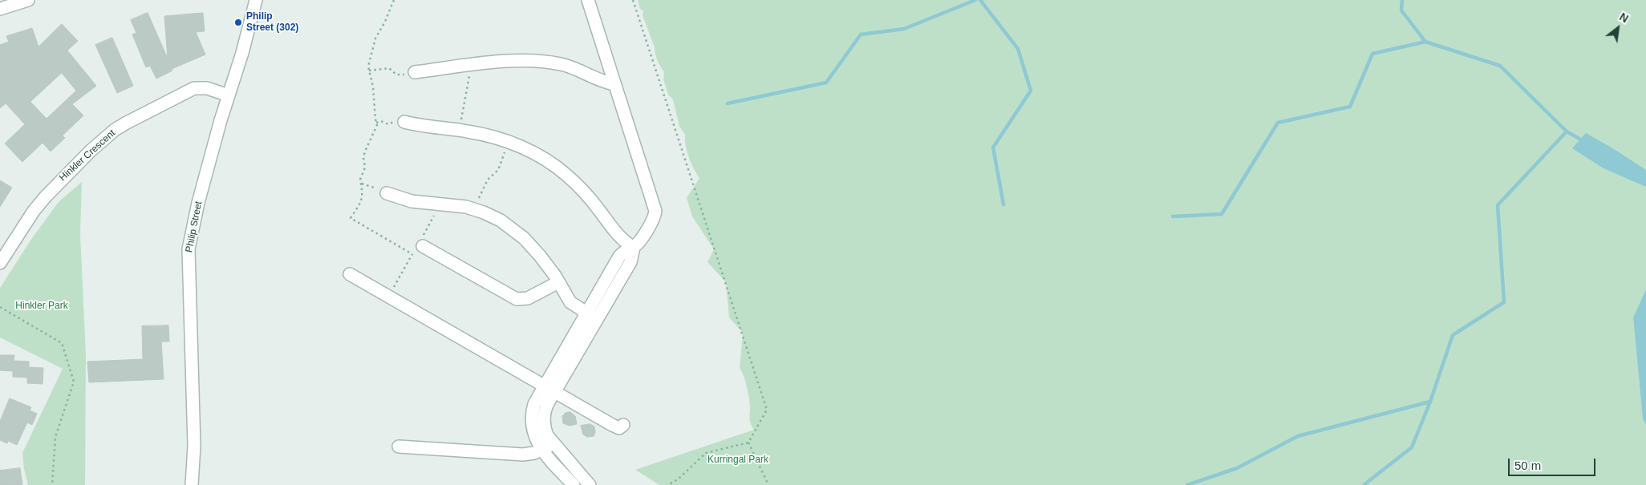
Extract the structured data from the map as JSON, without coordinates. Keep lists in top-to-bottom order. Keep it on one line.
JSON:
{"streets":{"street":["Hinkler Crescent","Philip Street"]},"crossings":[["Hinkler Crescent","Philip Street"]],"parks":["Hinkler Park","Kurringal Park"],"places":["Philip Street (302)"],"scale_bar":"50 m","north":"top right"}
